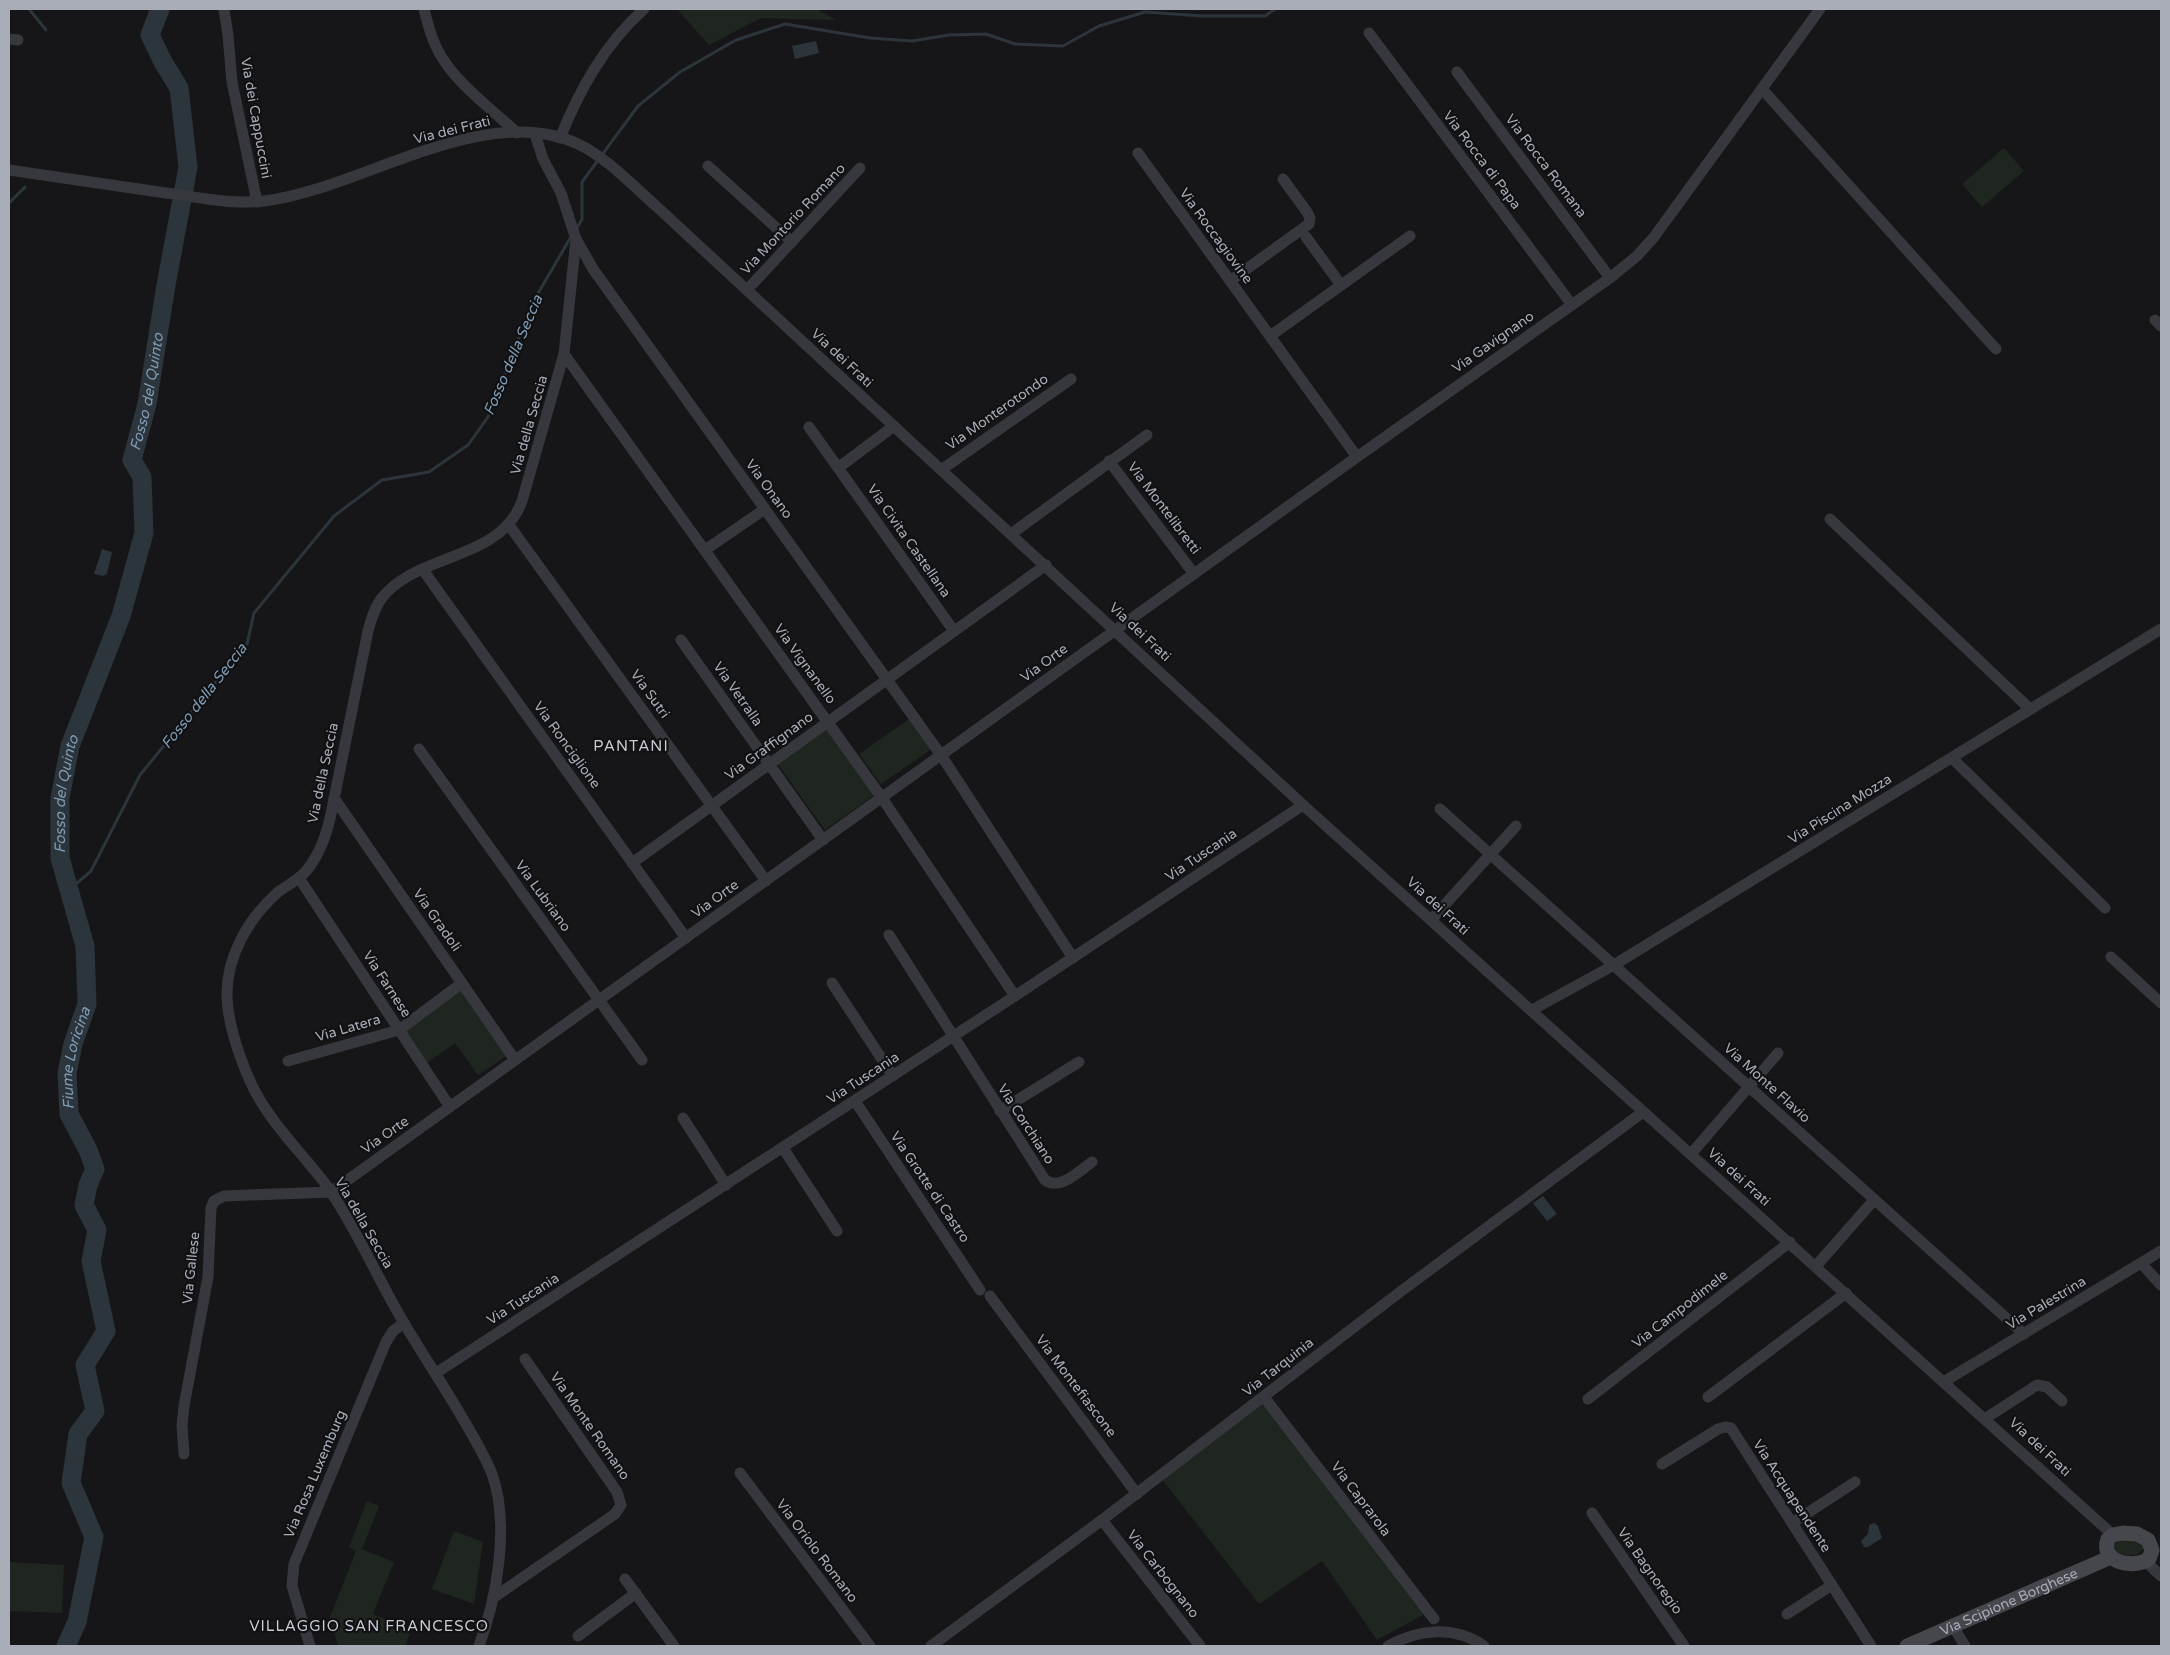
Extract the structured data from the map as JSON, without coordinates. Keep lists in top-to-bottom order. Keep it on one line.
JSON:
{"streets":{"main road":["Via Scipione Borghese"],"street":["Via dei Cappuccini","Via dei Frati","Via Rocca di Papa","Via Rocca Romana","Via Montorio Romano","Via Roccagiovine","Via Gavignano","Via Monterotondo","Via della Seccia","Via Onano","Via Montelibretti","Via Civita Castellana","Via Orte","Via Vignanello","Via Sutri","Via Vetralla","Via Ronciglione","Via Graffignano","Via Piscina Mozza","Via Tuscania","Via Lubriano","Via Gradoli","Via Farnese","Via Latera","Via Monte Flavio","Via Corchiano","Via Grotte di Castro","Via Gallese","Via Palestrina","Via Campodimele","Via Tarquinia","Via Montefiascone","Via Monte Romano","Via Rosa Luxemburg","Via Acquapendente","Via Caprarola","Via Oriolo Romano","Via Bagnoregio","Via Carbognano"]},"crossings":[["Via dei Cappuccini","Via dei Frati"],["Via dei Frati","Via Montorio Romano"],["Via dei Frati","Via Gavignano"],["Via dei Frati","Via Monterotondo"],["Via dei Frati","Via della Seccia"],["Via dei Frati","Via Montelibretti"],["Via dei Frati","Via Orte"],["Via dei Frati","Via Graffignano"],["Via dei Frati","Via Piscina Mozza"],["Via dei Frati","Via Tuscania"],["Via dei Frati","Via Palestrina"],["Via dei Frati","Via Campodimele"],["Via dei Frati","Via Tarquinia"],["Via Rocca di Papa","Via Gavignano"],["Via Rocca Romana","Via Gavignano"],["Via Roccagiovine","Via Gavignano"],["Via Gavignano","Via Montelibretti"],["Via Gavignano","Via Orte"],["Via della Seccia","Via Onano"],["Via della Seccia","Via Orte"],["Via della Seccia","Via Vignanello"],["Via della Seccia","Via Sutri"],["Via della Seccia","Via Ronciglione"],["Via della Seccia","Via Tuscania"],["Via della Seccia","Via Gradoli"],["Via della Seccia","Via Farnese"],["Via della Seccia","Via Gallese"],["Via della Seccia","Via Monte Romano"],["Via della Seccia","Via Rosa Luxemburg"],["Via Onano","Via Orte"],["Via Onano","Via Graffignano"],["Via Onano","Via Tuscania"],["Via Civita Castellana","Via Graffignano"],["Via Orte","Via Vignanello"],["Via Orte","Via Sutri"],["Via Orte","Via Vetralla"],["Via Orte","Via Ronciglione"],["Via Orte","Via Lubriano"],["Via Orte","Via Gradoli"],["Via Orte","Via Farnese"],["Via Orte","Via Gallese"],["Via Vignanello","Via Graffignano"],["Via Vignanello","Via Tuscania"],["Via Sutri","Via Graffignano"],["Via Vetralla","Via Graffignano"],["Via Ronciglione","Via Graffignano"],["Via Piscina Mozza","Via Monte Flavio"],["Via Tuscania","Via Corchiano"],["Via Tuscania","Via Grotte di Castro"],["Via Gradoli","Via Latera"],["Via Farnese","Via Latera"],["Via Monte Flavio","Via Palestrina"],["Via Grotte di Castro","Via Montefiascone"],["Via Tarquinia","Via Montefiascone"],["Via Tarquinia","Via Caprarola"],["Via Tarquinia","Via Carbognano"]],"districts":["PANTANI","VILLAGGIO SAN FRANCESCO"],"water":["Fosso della Seccia","Fosso del Quinto","Fiume Loricina"]}
